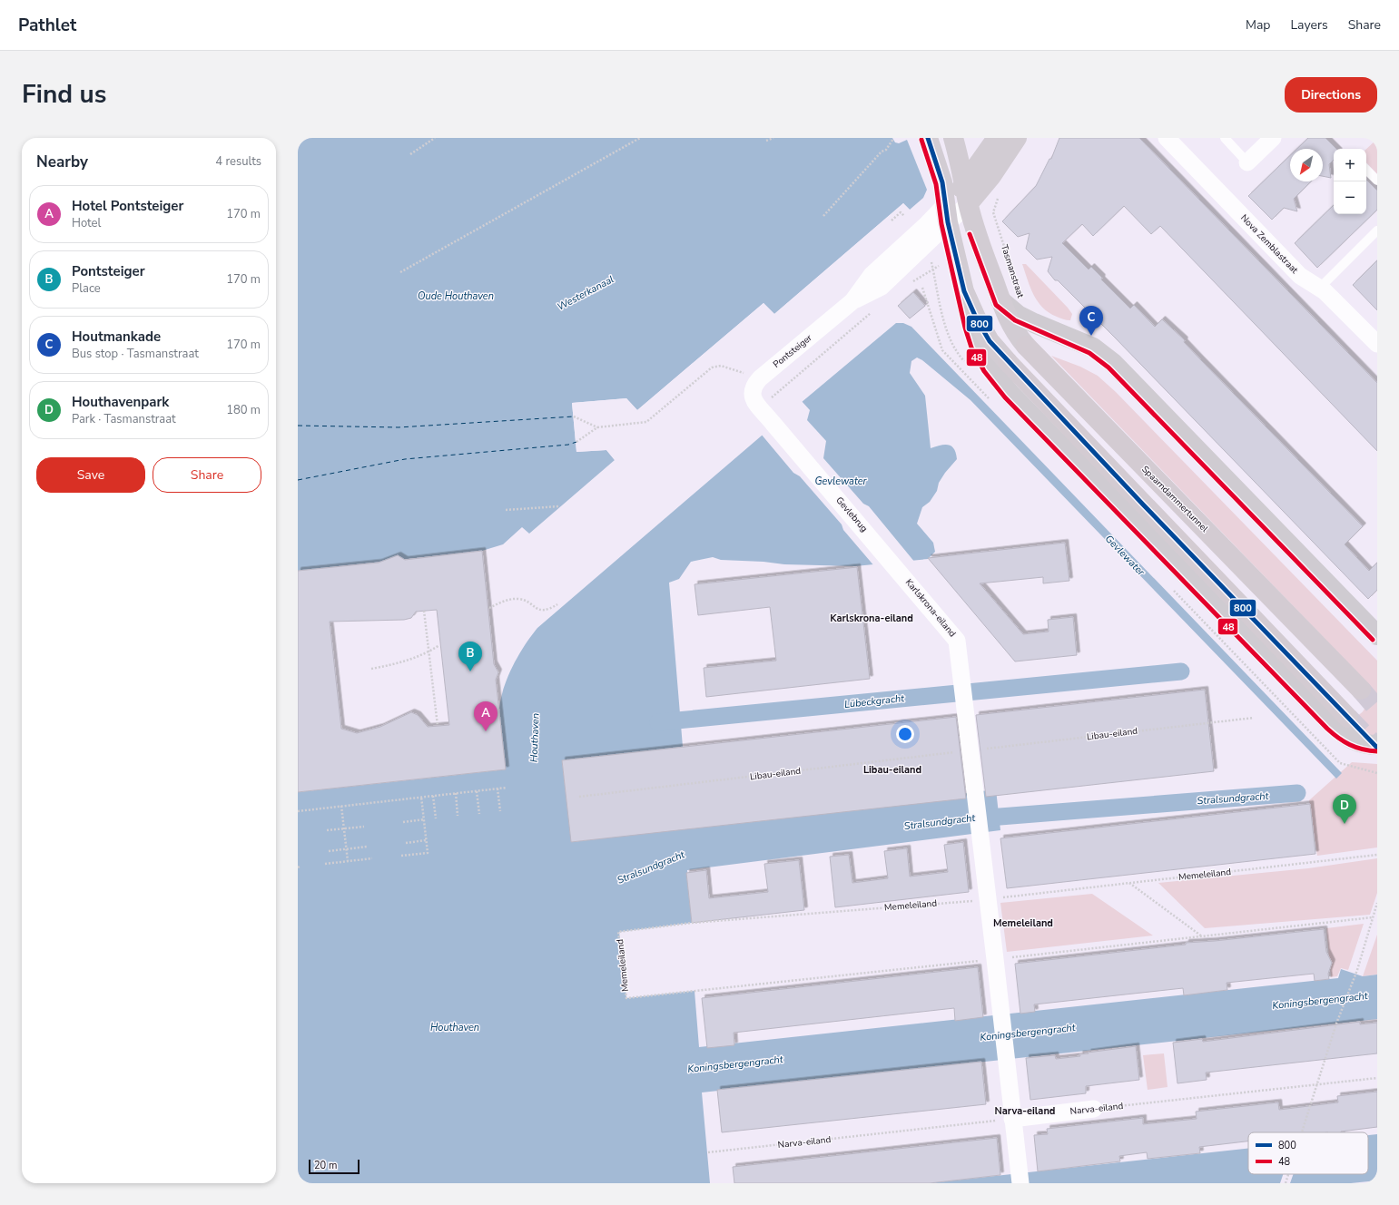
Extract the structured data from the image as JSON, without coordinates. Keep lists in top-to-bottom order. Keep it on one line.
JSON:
{"streets":{"highway":["Spaarndammertunnel"],"street":["Nova Zemblastraat","Tasmanstraat","Pontsteiger","Gevlebrug","Karlskrona-eiland","Narva-eiland"],"path":["Libau-eiland","Memeleiland"]},"crossings":[["Tasmanstraat","Spaarndammertunnel"],["Pontsteiger","Gevlebrug"],["Gevlebrug","Karlskrona-eiland"],["Karlskrona-eiland","Libau-eiland"]],"districts":["Karlskrona-eiland","Libau-eiland","Memeleiland","Narva-eiland"],"water":["Westerkanaal","Oude Houthaven","Gevlewater","Lübeckgracht","Houthaven","Stralsundgracht","Koningsbergengracht"],"lines":["transit line 800","transit line 48"],"legend":["800","48"],"scale_bar":"20 m","north":"bottom left","page":{"header":"Pathlet","nav":["Map","Layers","Share"],"title":"Find us","buttons":["Directions",["Save","Share"]],"heading":["Nearby","4 results"],"map_buttons":["+","−"],"list":[{"mark":"A","name":"Hotel Pontsteiger","note":"Hotel","value":"170 m"},{"mark":"B","name":"Pontsteiger","note":"Place","value":"170 m"},{"mark":"C","name":"Houtmankade","note":"Bus stop · Tasmanstraat","value":"170 m"},{"mark":"D","name":"Houthavenpark","note":"Park · Tasmanstraat","value":"180 m"}],"pins":["C","B","A","D"],"scale":"20 m"}}
